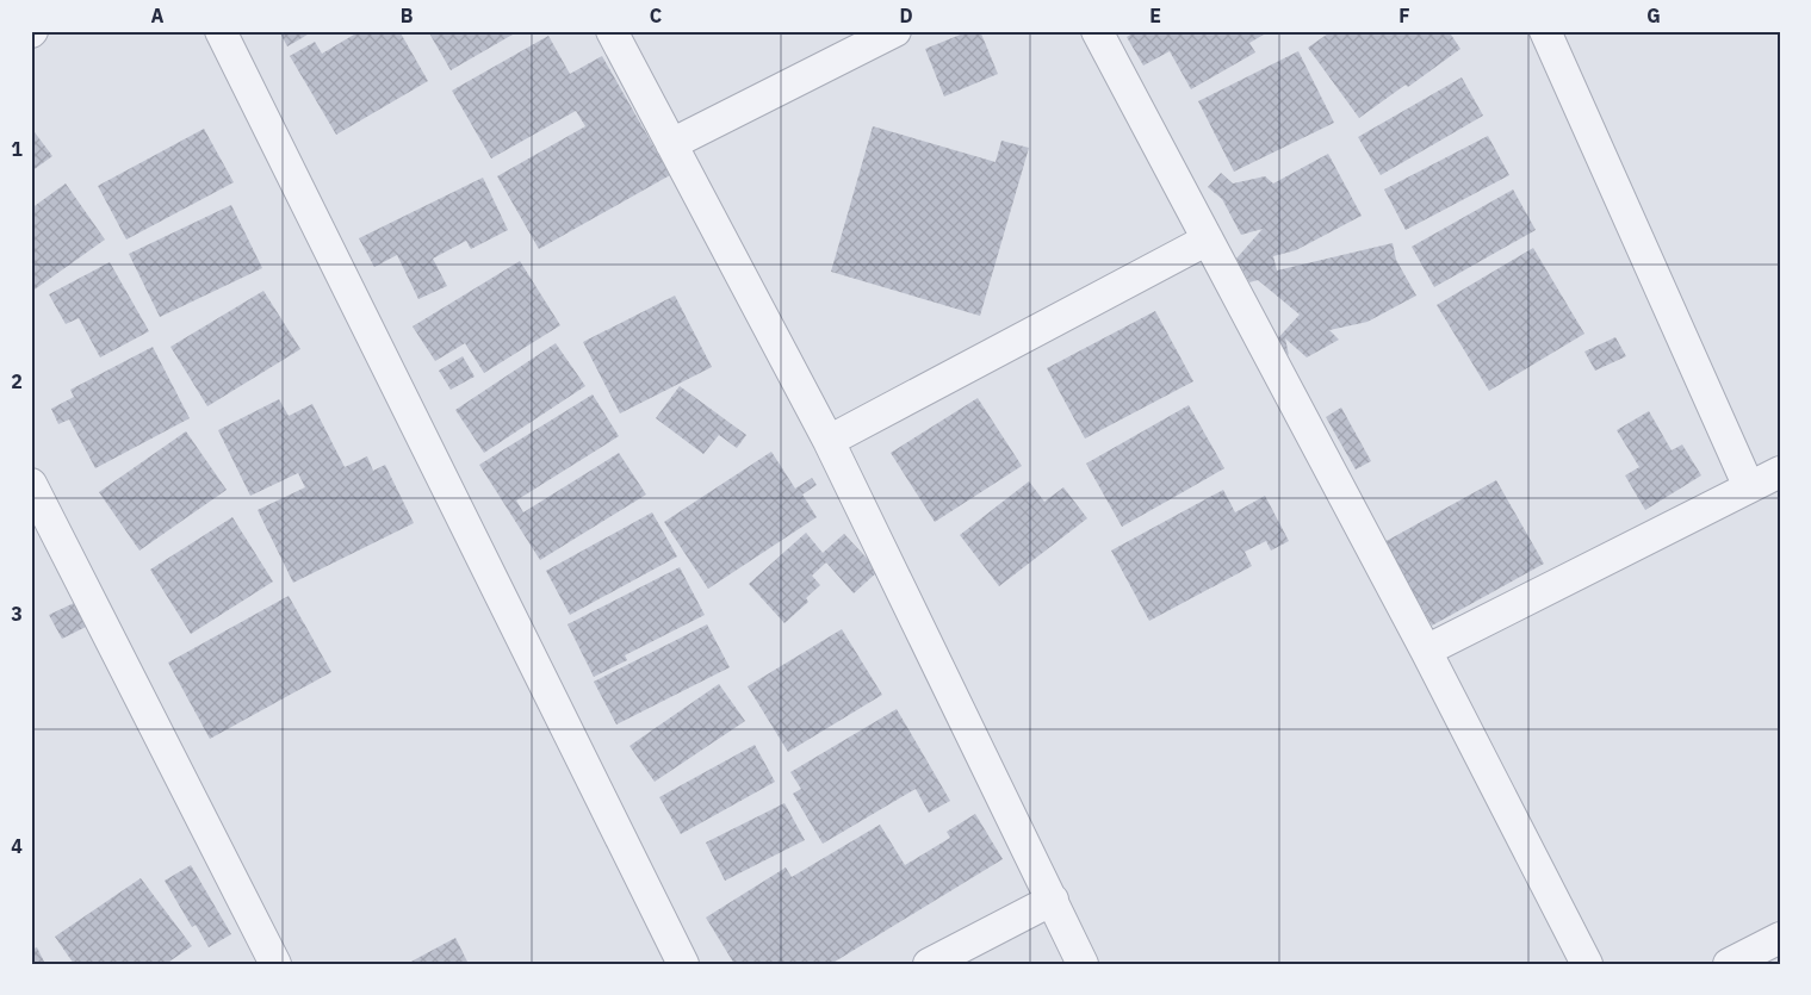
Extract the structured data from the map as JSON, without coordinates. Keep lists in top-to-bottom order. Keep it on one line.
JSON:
{"grid":{"columns":["A","B","C","D","E","F","G"],"rows":["1","2","3","4"]}}
